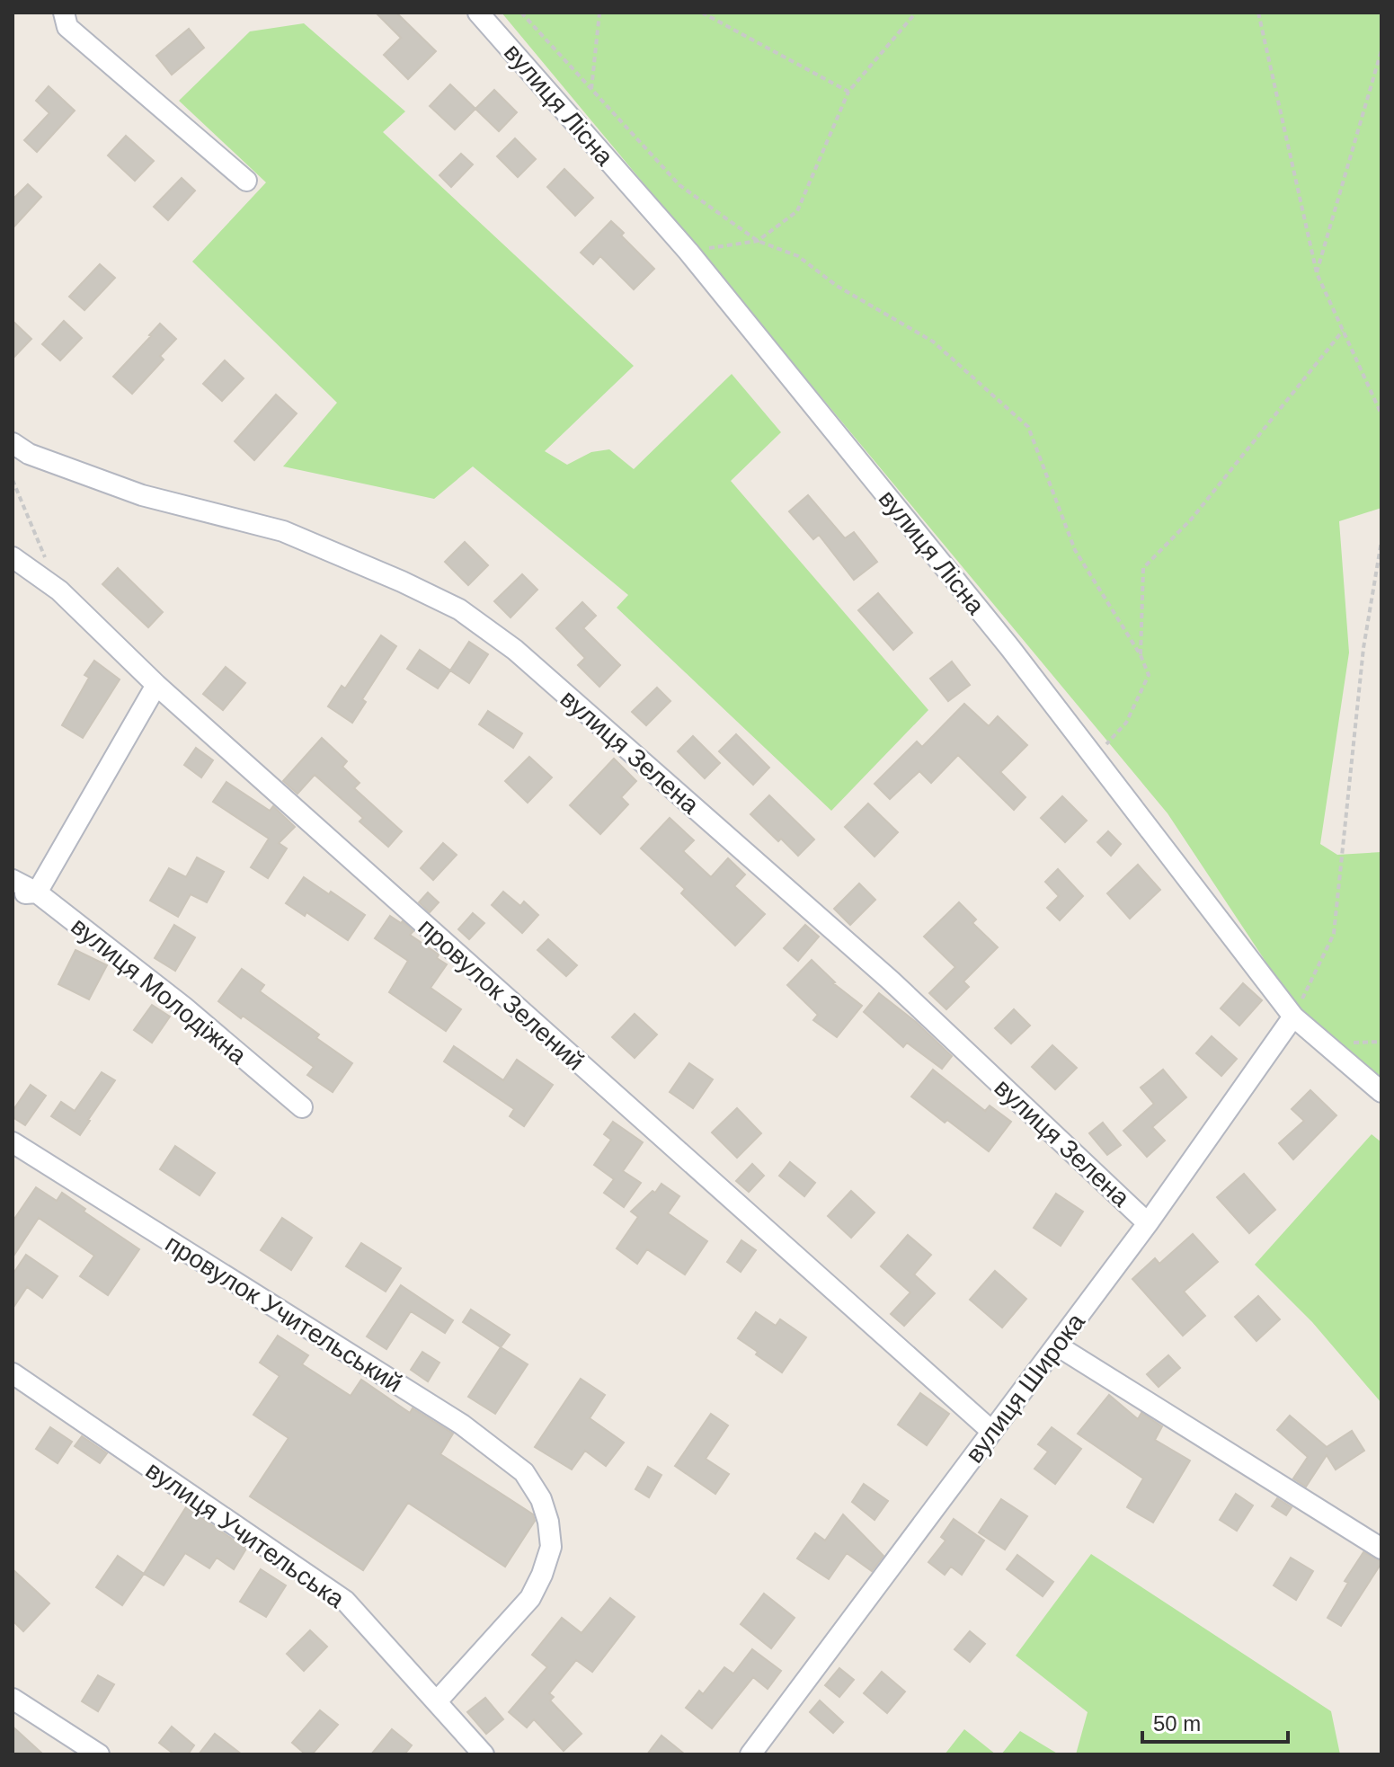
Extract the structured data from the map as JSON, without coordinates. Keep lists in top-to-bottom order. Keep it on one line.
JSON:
{"streets":{"street":["вулиця Лісна","вулиця Зелена","вулиця Молодіжна","провулок Зелений","провулок Учительський","вулиця Широка","вулиця Учительська"]},"crossings":[["вулиця Лісна","вулиця Широка"],["вулиця Зелена","вулиця Широка"],["провулок Зелений","вулиця Широка"],["провулок Учительський","вулиця Учительська"]],"scale_bar":"50 m"}
